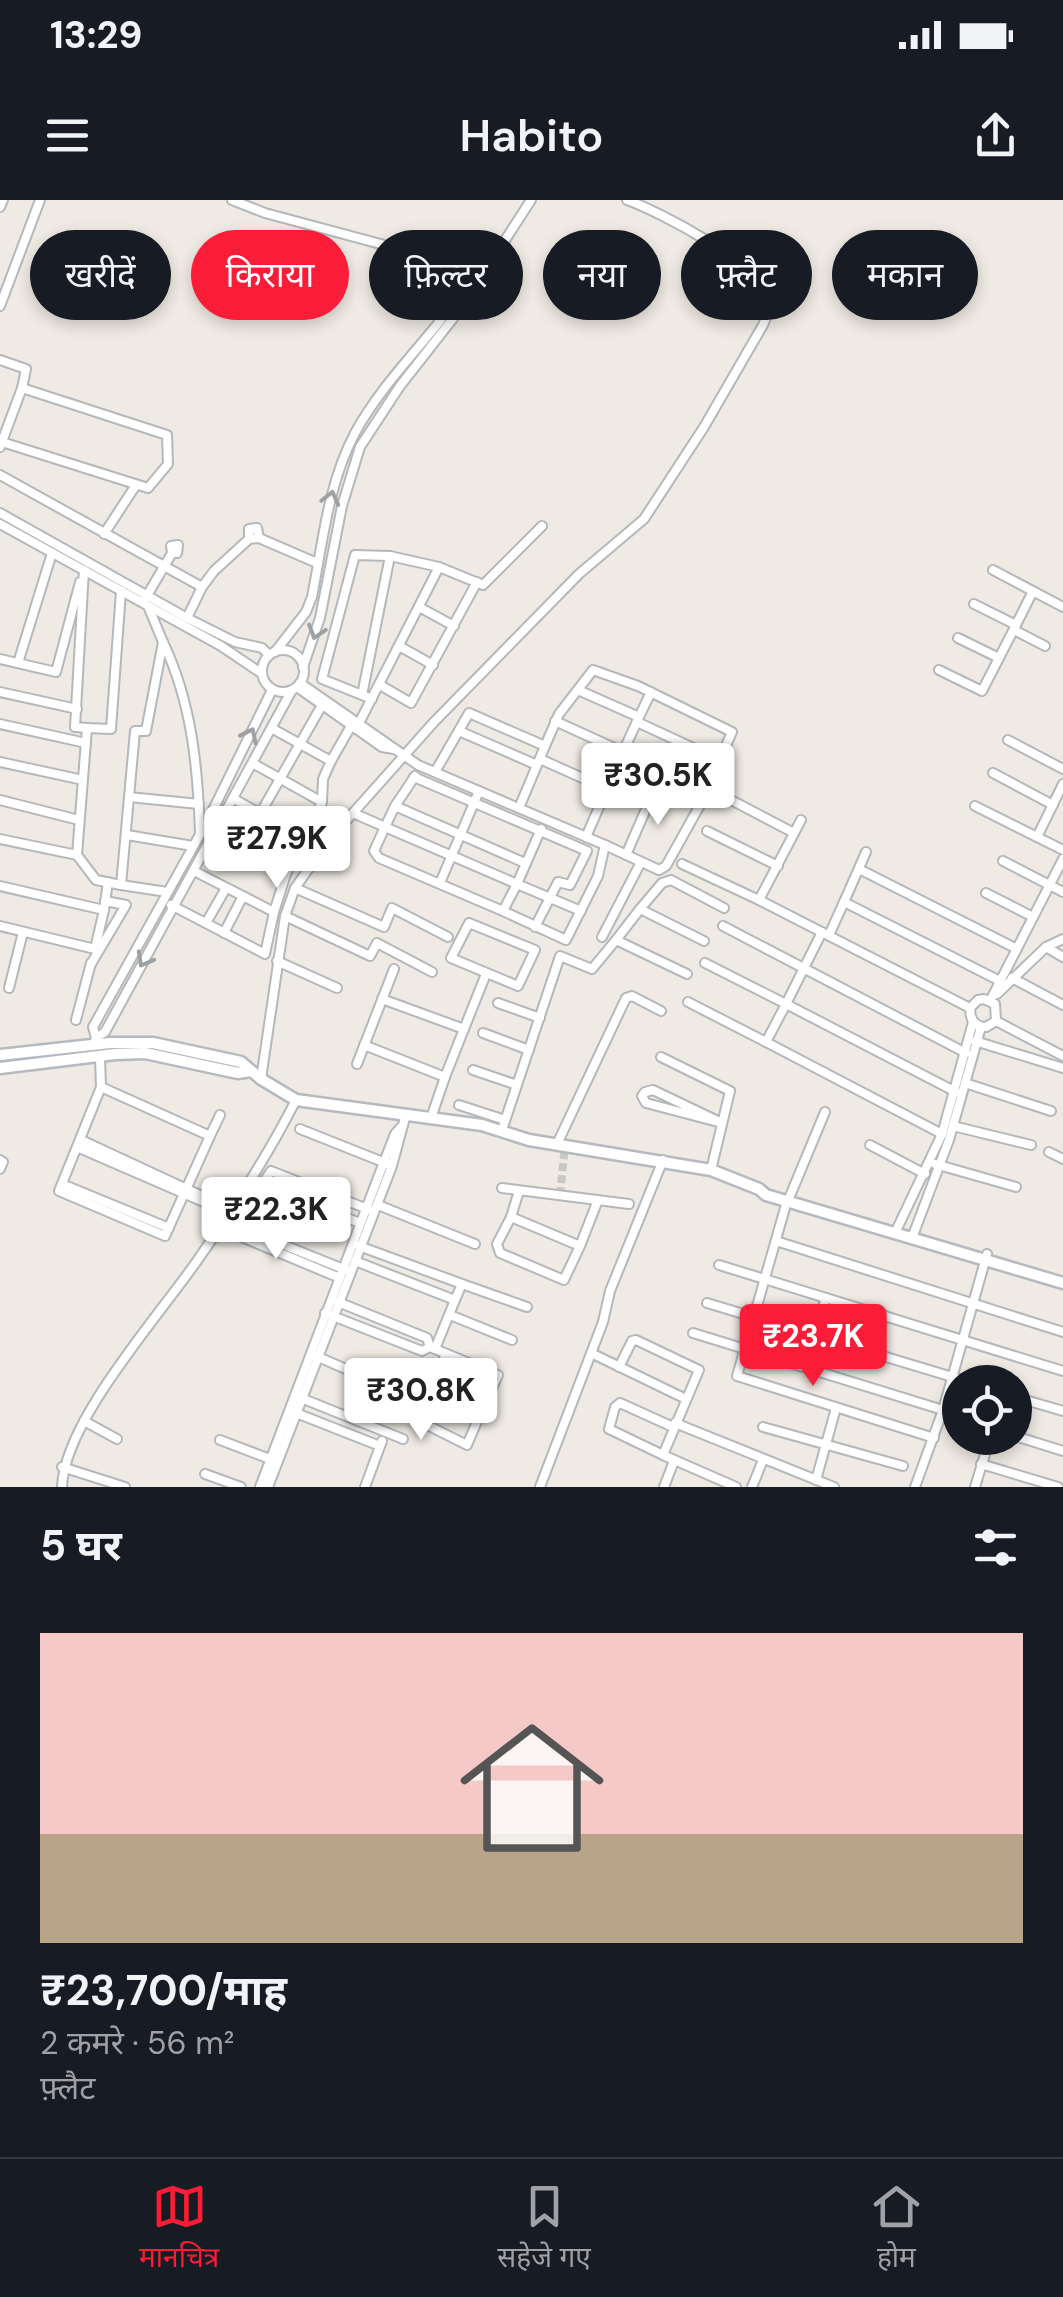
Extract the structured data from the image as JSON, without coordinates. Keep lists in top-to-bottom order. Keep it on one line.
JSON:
{"page":{"status":"13:29","header":"Habito","chip":["खरीदें","किराया","फ़िल्टर","नया","फ़्लैट","मकान"],"price":["₹30.5K","₹27.9K","₹22.3K","₹23.7K","₹30.8K"],"heading":"5 घर","list":[{"name":"₹23,700/माह","note":"2 कमरे · 56 m² · फ़्लैट"}],"tabs":["मानचित्र","सहेजे गए","होम"]}}
